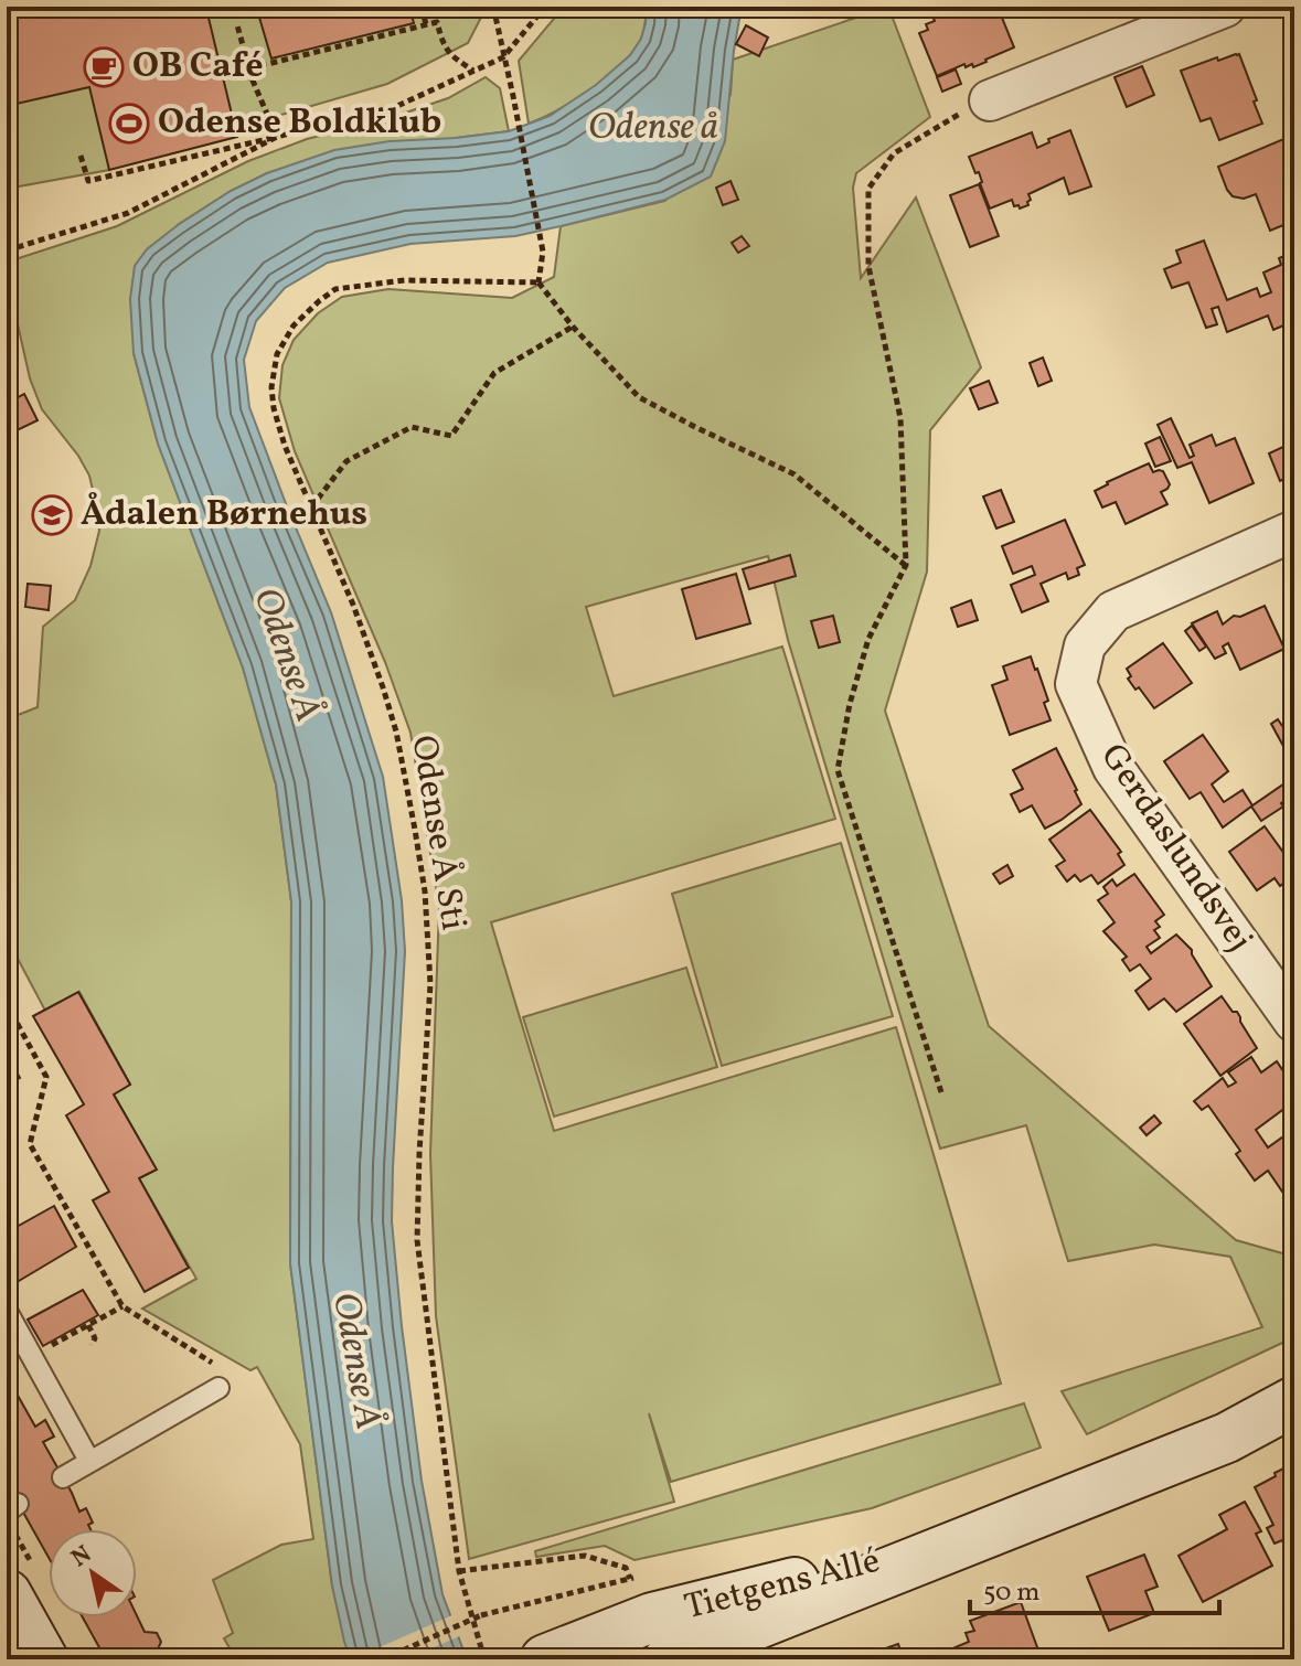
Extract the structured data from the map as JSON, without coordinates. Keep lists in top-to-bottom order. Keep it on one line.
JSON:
{"streets":{"main road":["Tietgens Allé"],"street":["Gerdaslundsvej"],"path":["Odense Å Sti"]},"water":["Odense å","Odense Å"],"places":{"cafe":["OB Café"],"sports":["Odense Boldklub"],"school or university":["Ådalen Børnehus"]},"scale_bar":"50 m","north":"top left"}
